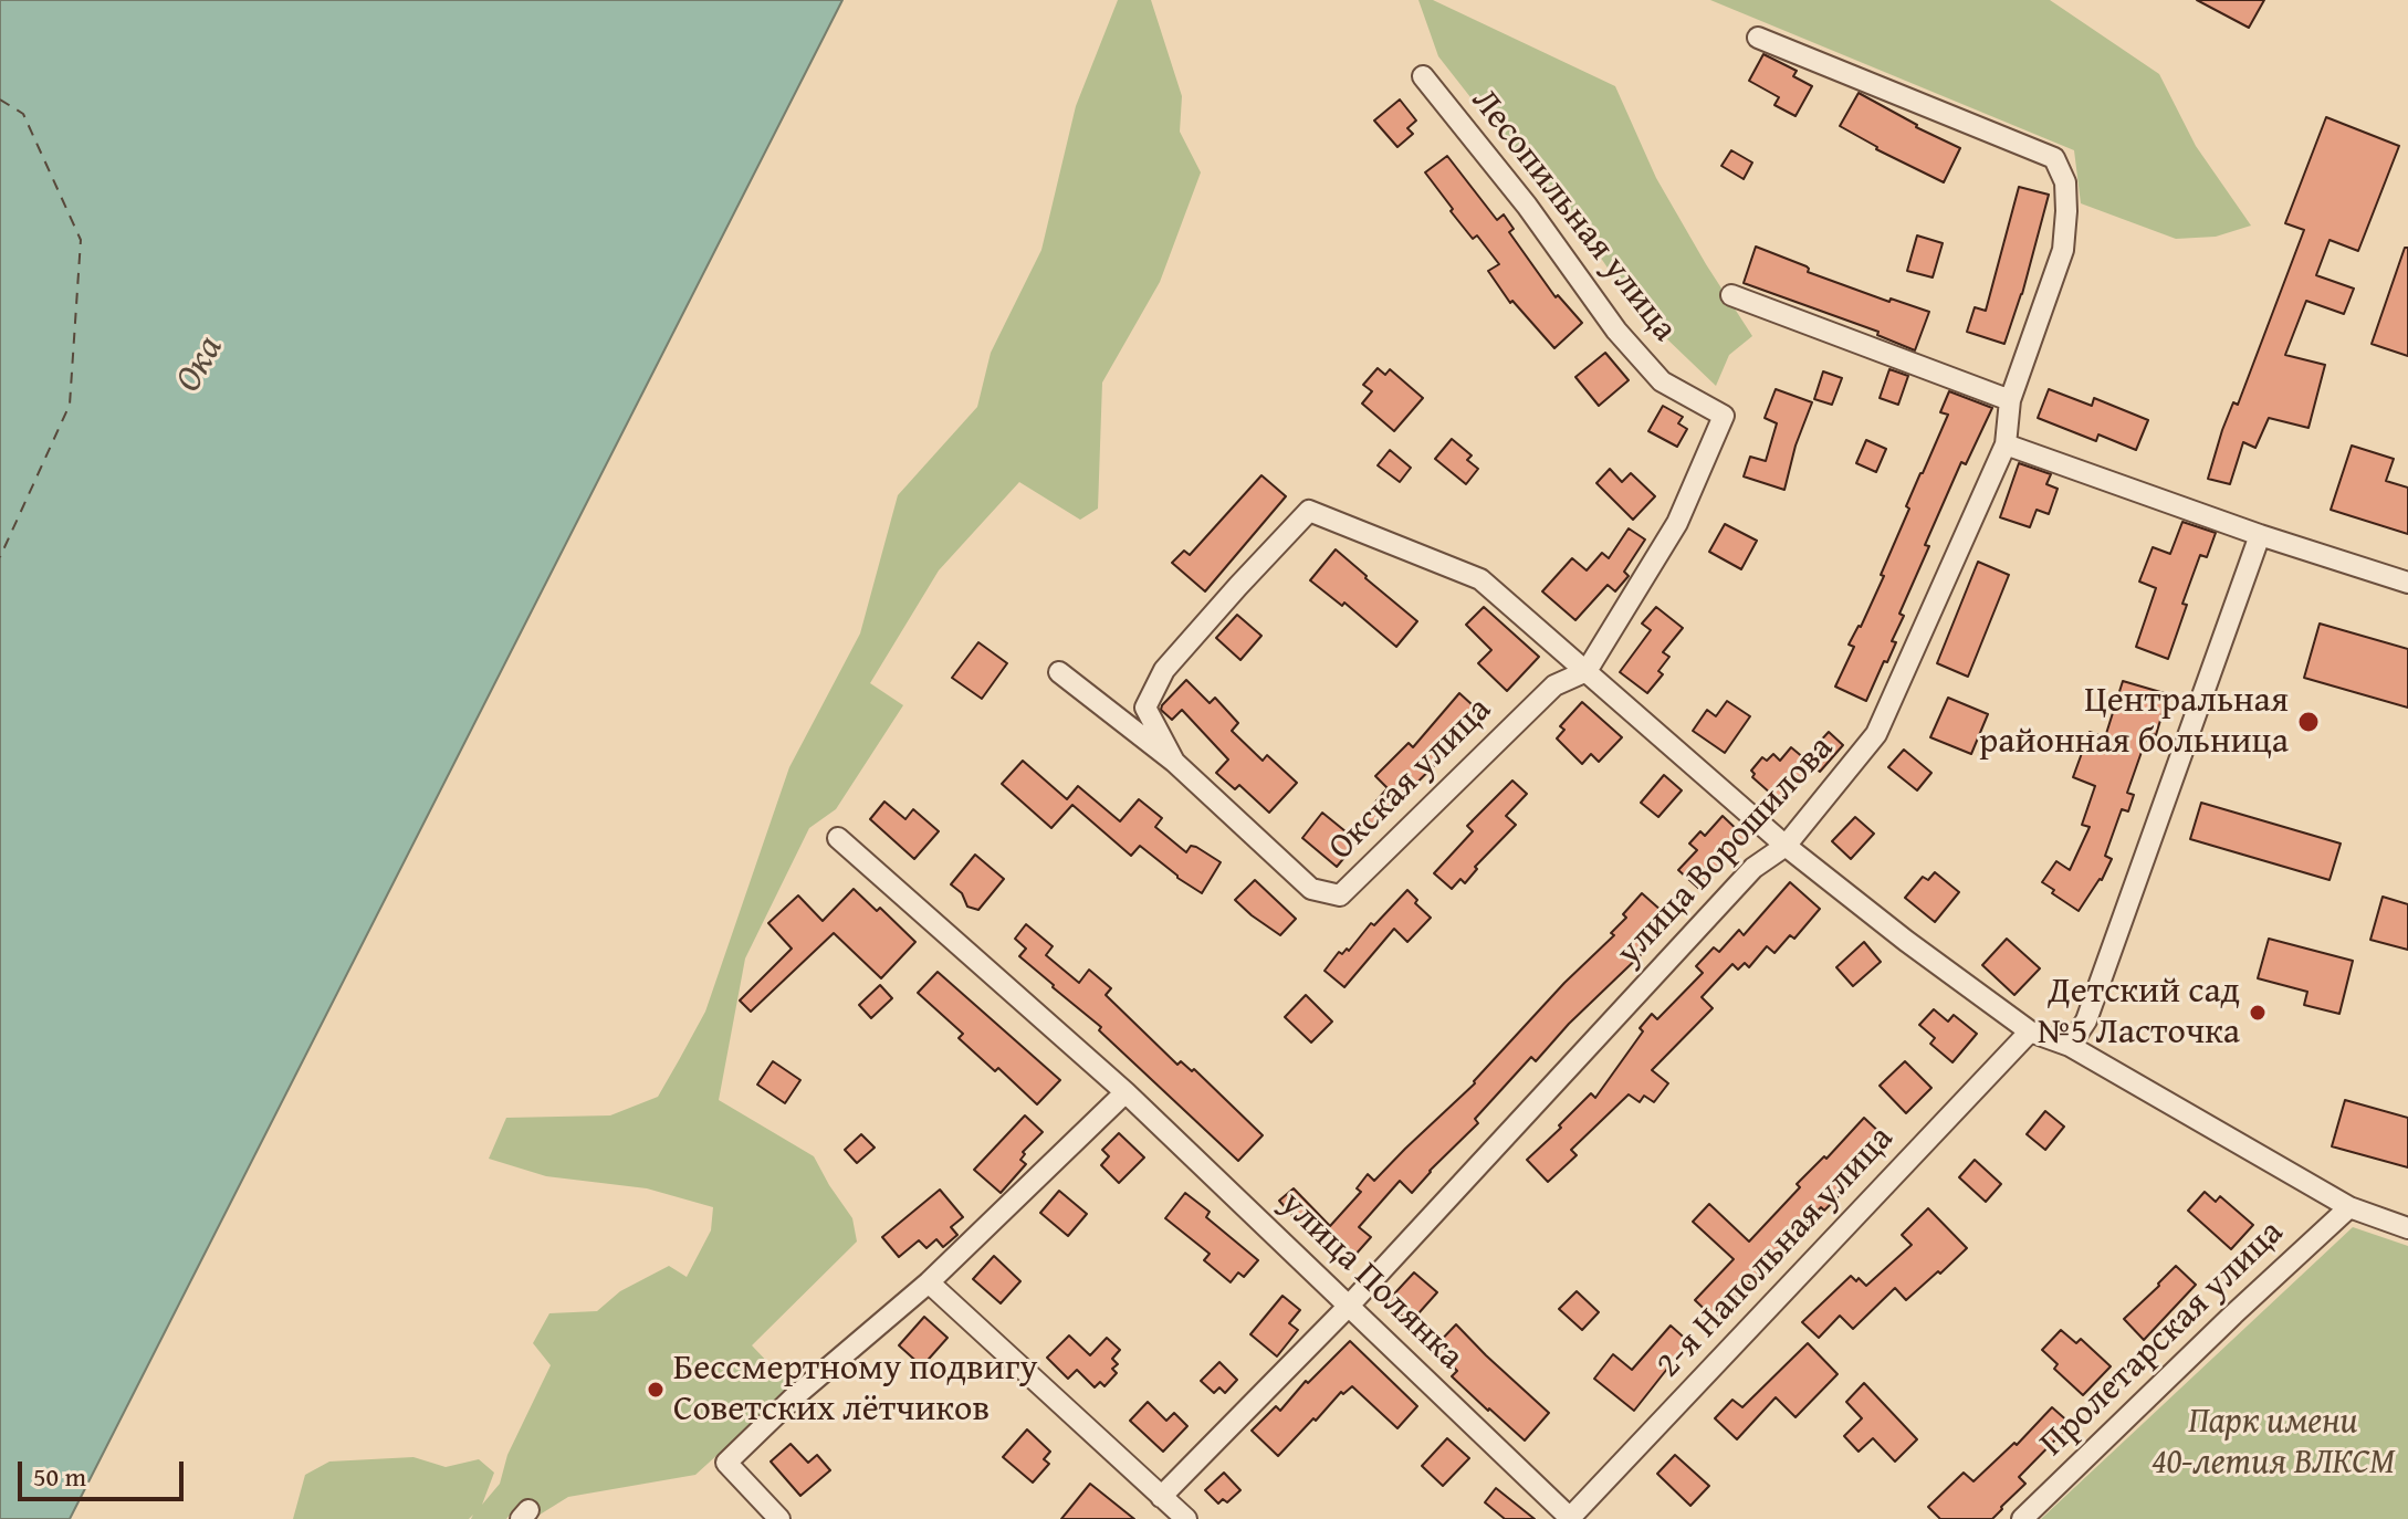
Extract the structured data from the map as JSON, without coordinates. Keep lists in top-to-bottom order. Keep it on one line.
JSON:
{"streets":{"street":["Лесопильная улица","Окская улица","улица Ворошилова","2-я Напольная улица","улица Полянка","Пролетарская улица"]},"crossings":[["Лесопильная улица","Окская улица"],["улица Ворошилова","улица Полянка"],["2-я Напольная улица","улица Полянка"]],"water":["Ока"],"parks":["Парк имени 40-летия ВЛКСМ"],"places":["Центральная районная больница","Детский сад №5 Ласточка","Бессмертному подвигу Советских лётчиков"],"scale_bar":"50 m"}
